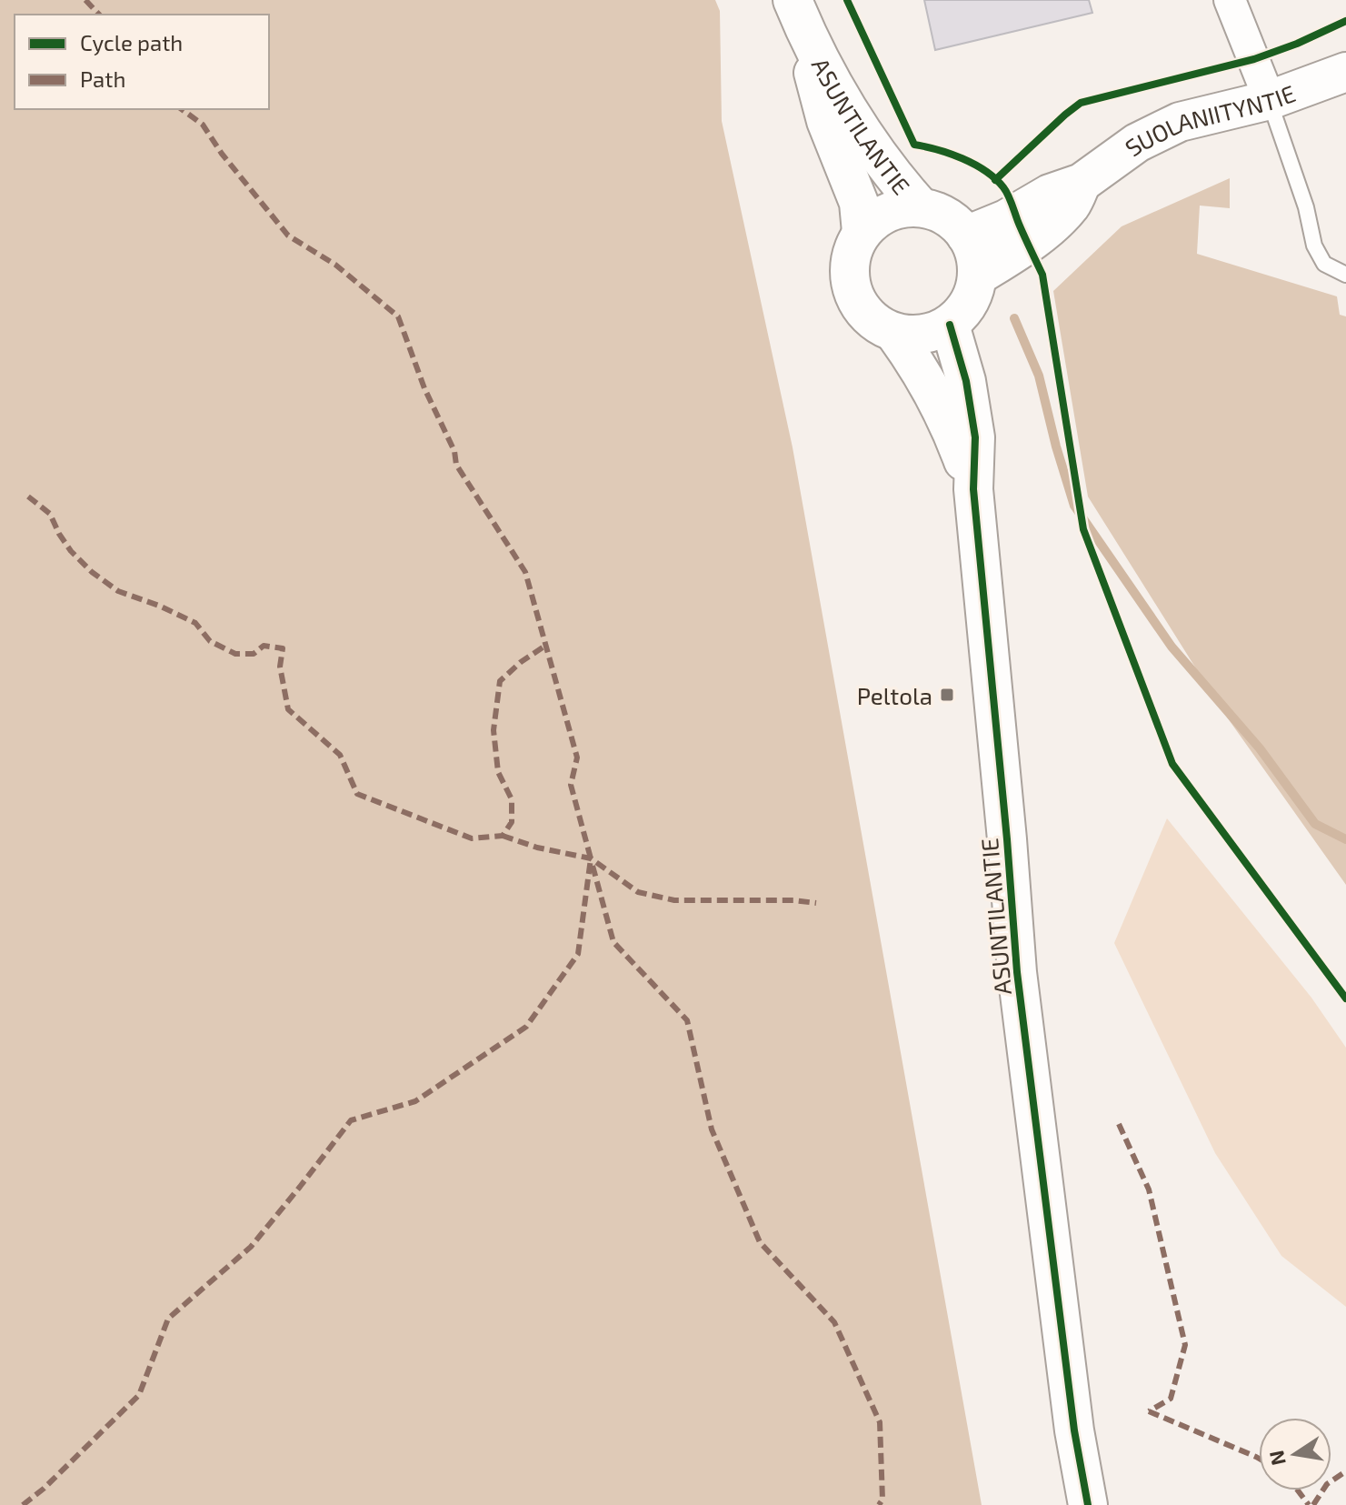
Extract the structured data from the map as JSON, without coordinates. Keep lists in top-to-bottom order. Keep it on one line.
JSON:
{"streets":{"street":["SUOLANIITYNTIE","ASUNTILANTIE"]},"crossings":[["SUOLANIITYNTIE","ASUNTILANTIE"]],"places":{"transit":["Peltola"]},"legend":["Cycle path","Path"],"north":"left"}
